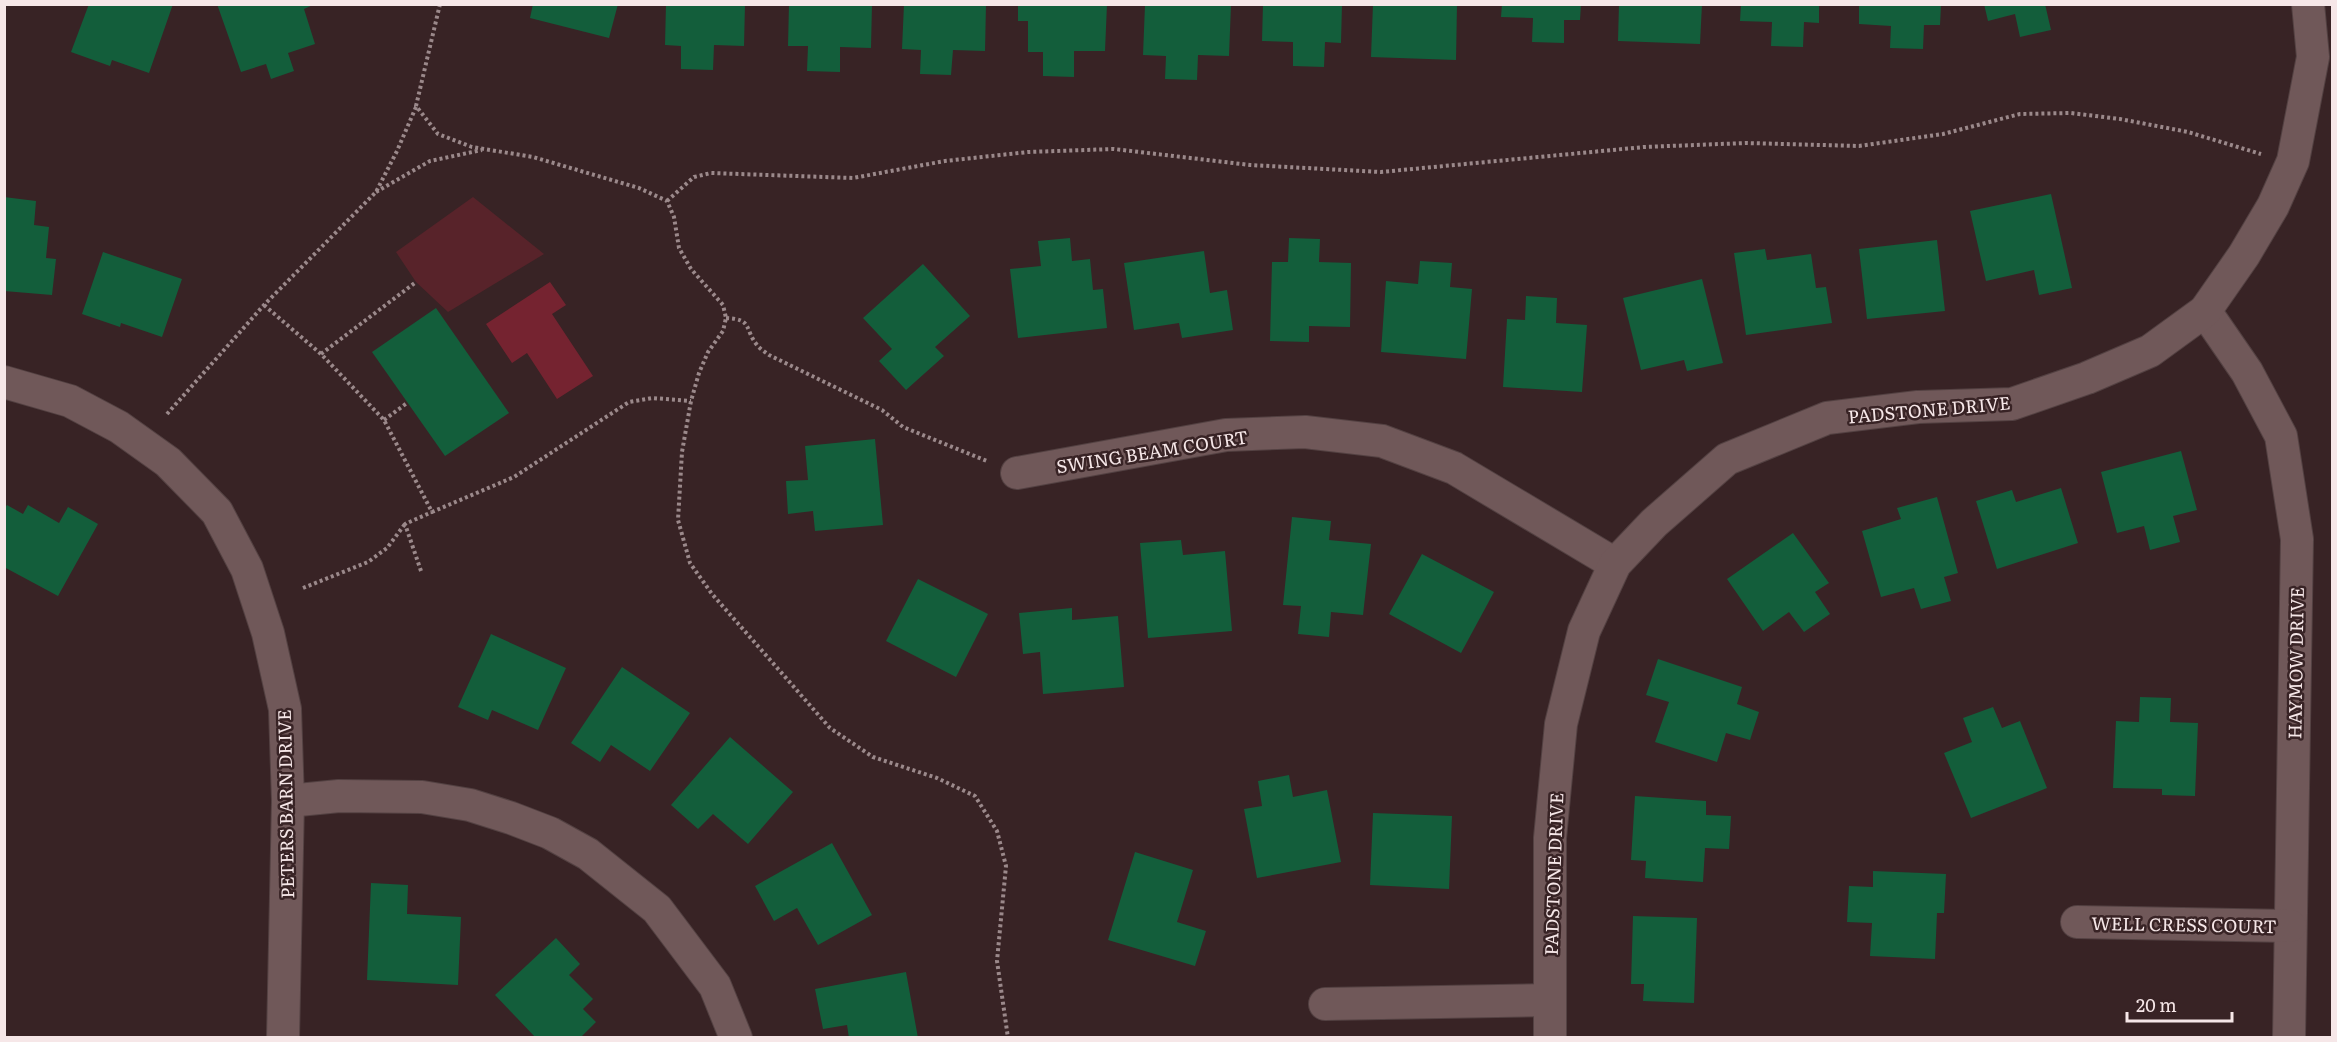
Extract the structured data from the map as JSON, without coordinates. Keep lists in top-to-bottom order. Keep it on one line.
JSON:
{"streets":{"street":["PADSTONE DRIVE","SWING BEAM COURT","HAYMOW DRIVE","PETERS BARN DRIVE","WELL CRESS COURT"]},"crossings":[["PADSTONE DRIVE","SWING BEAM COURT"],["PADSTONE DRIVE","HAYMOW DRIVE"],["HAYMOW DRIVE","WELL CRESS COURT"]],"scale_bar":"20 m"}
